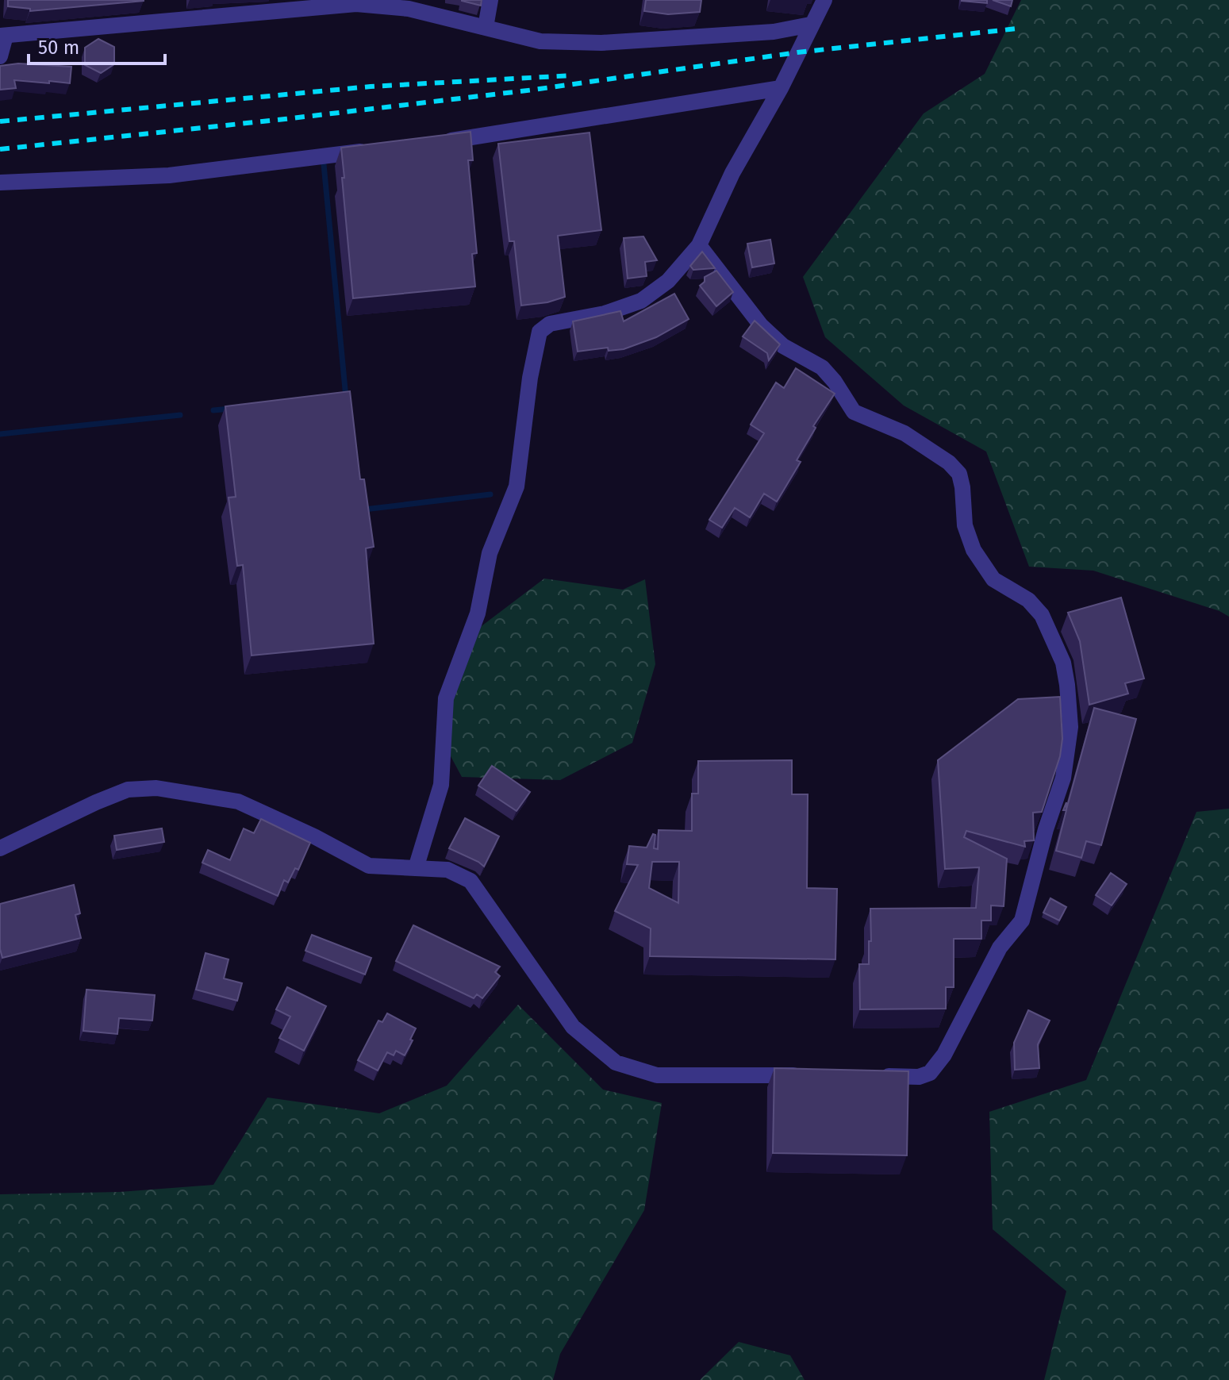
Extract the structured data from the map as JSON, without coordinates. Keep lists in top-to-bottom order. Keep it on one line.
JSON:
{"scale_bar":"50 m"}
